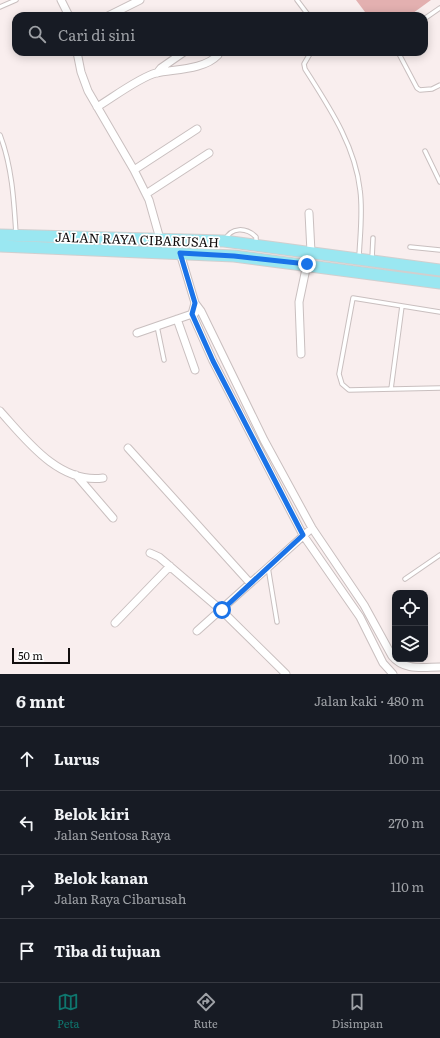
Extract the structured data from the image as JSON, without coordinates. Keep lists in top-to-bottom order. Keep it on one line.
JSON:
{"streets":{"main road":["JALAN RAYA CIBARUSAH"]},"scale_bar":"50 m","page":{"search":"Cari di sini","scale":"50 m","heading":["6 mnt","Jalan kaki · 480 m"],"list":[["Lurus","100 m"],["Belok kiri","Jalan Sentosa Raya","270 m"],["Belok kanan","Jalan Raya Cibarusah","110 m"],"Tiba di tujuan"],"nav":["Peta","Rute","Disimpan"]}}
